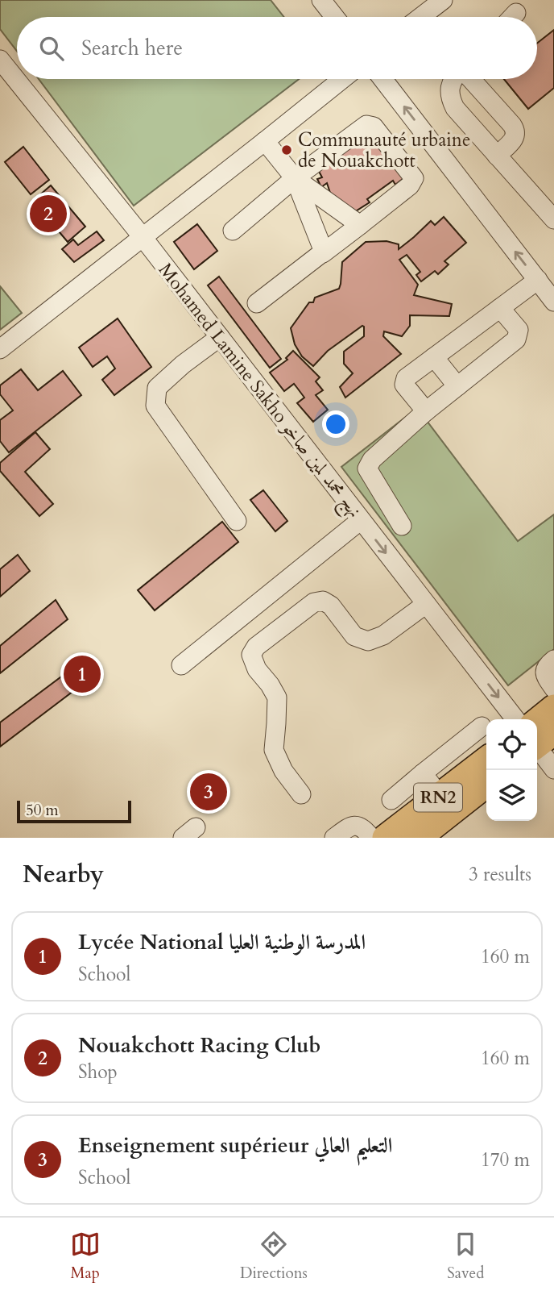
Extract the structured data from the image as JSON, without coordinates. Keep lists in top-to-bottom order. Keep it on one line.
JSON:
{"streets":{"highway":["RN2"],"street":["Mohamed Lamine Sakho نهج محمد لمين صاخو"]},"places":["Communauté urbaine de Nouakchott"],"scale_bar":"50 m","page":{"search":"Search here","pins":["2","1","3"],"scale":"50 m","heading":["Nearby","3 results"],"list":[{"mark":"1","name":"Lycée National المدرسة الوطنية العليا","note":"School","value":"160 m"},{"mark":"2","name":"Nouakchott Racing Club","note":"Shop","value":"160 m"},{"mark":"3","name":"Enseignement supérieur التعليم العالي","note":"School","value":"170 m"}],"nav":["Map","Directions","Saved"]}}
